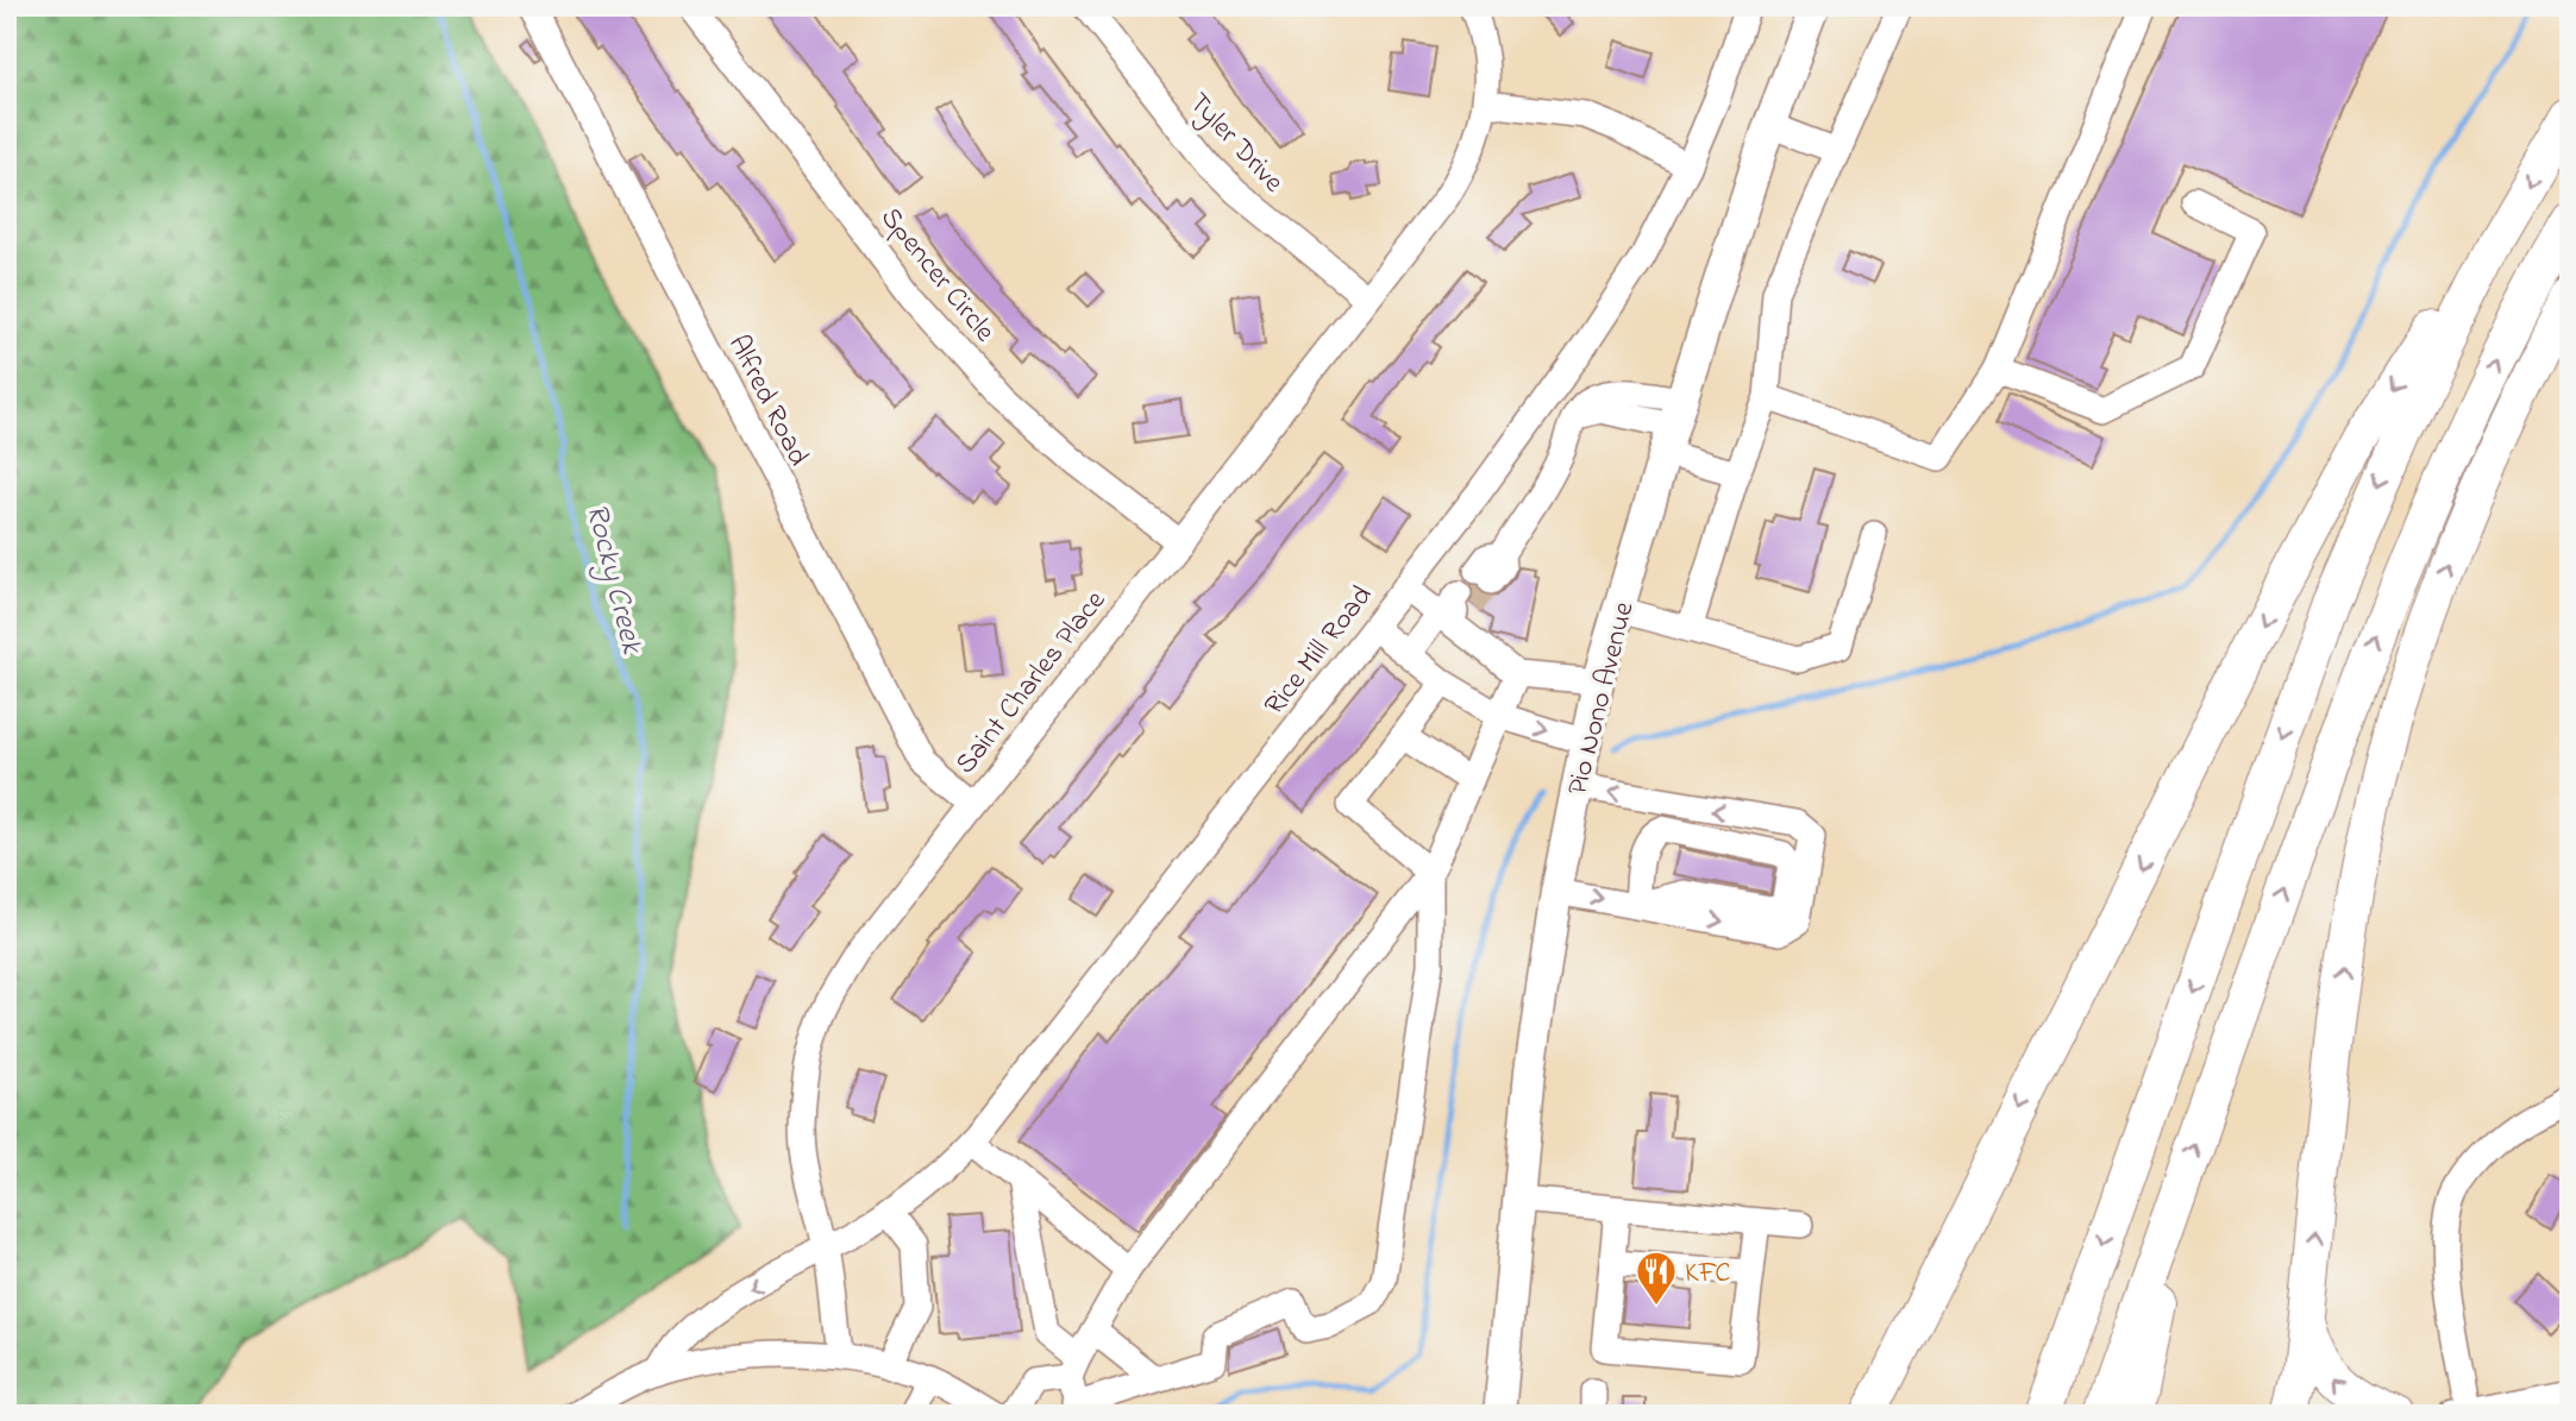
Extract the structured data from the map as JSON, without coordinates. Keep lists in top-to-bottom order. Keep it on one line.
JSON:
{"streets":{"main road":["Pio Nono Avenue"],"street":["Tyler Drive","Spencer Circle","Alfred Road","Rice Mill Road","Saint Charles Place"]},"crossings":[["Tyler Drive","Saint Charles Place"],["Spencer Circle","Saint Charles Place"],["Alfred Road","Saint Charles Place"],["Rice Mill Road","Saint Charles Place"]],"water":["Rocky Creek"],"places":{"restaurant":["KFC"]}}
